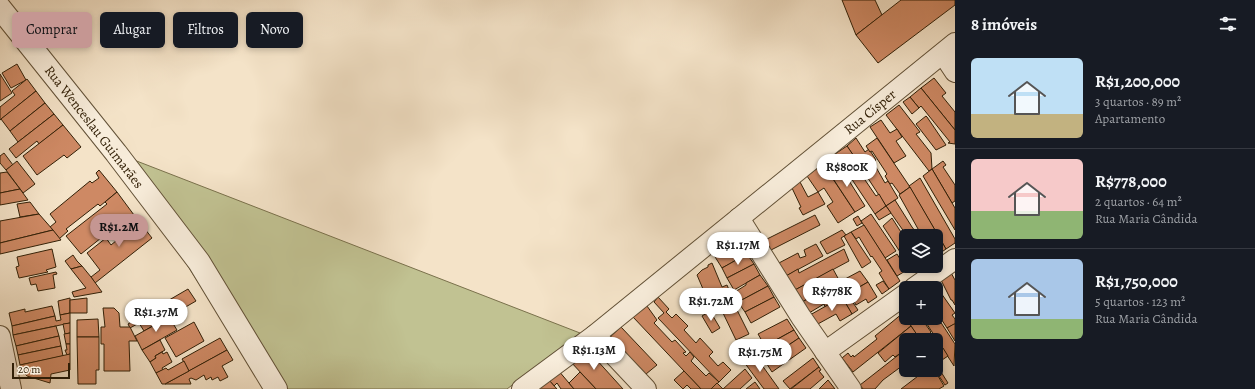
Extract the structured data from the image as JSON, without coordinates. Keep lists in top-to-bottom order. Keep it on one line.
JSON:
{"streets":{"street":["Rua Císper","Rua Wenceslau Guimarães"]},"scale_bar":"20 m","page":{"heading":"8 imóveis","chip":["Comprar","Alugar","Filtros","Novo"],"list":[{"name":"R$1,200,000","note":"3 quartos · 89 m² · Apartamento"},{"name":"R$778,000","note":"2 quartos · 64 m² · Rua Maria Cândida"},{"name":"R$1,750,000","note":"5 quartos · 123 m² · Rua Maria Cândida"}],"price":["R$800K","R$1.2M","R$1.17M","R$778K","R$1.72M","R$1.37M","R$1.13M","R$1.75M"],"map_buttons":["+","−"],"scale":"20 m"}}
